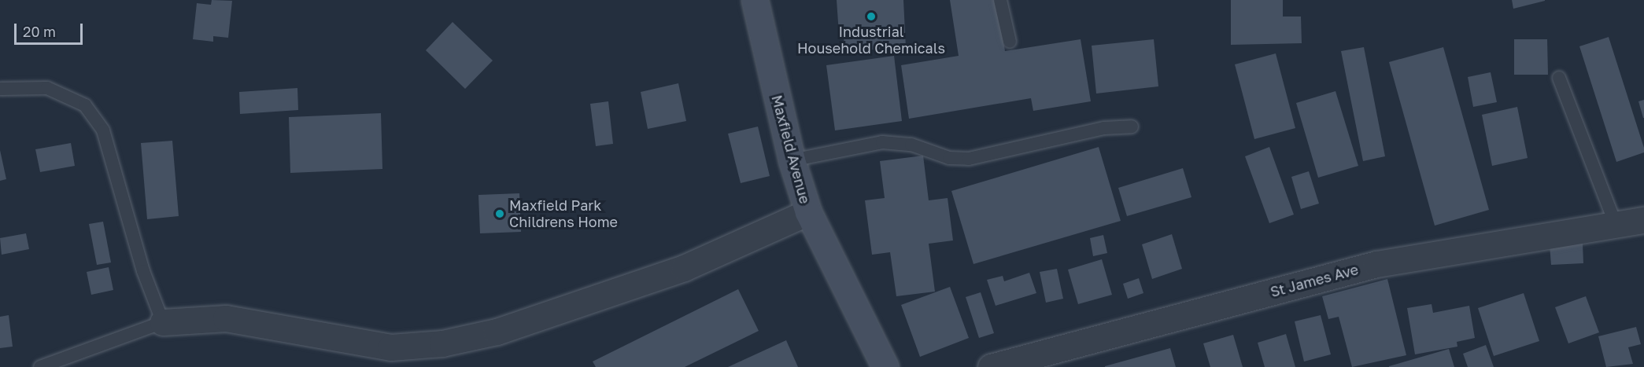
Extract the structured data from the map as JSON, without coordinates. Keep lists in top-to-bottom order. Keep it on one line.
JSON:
{"streets":{"main road":["Maxfield Avenue"],"street":["St James Ave"]},"places":["Industrial Household Chemicals","Maxfield Park Childrens Home"],"scale_bar":"20 m"}
